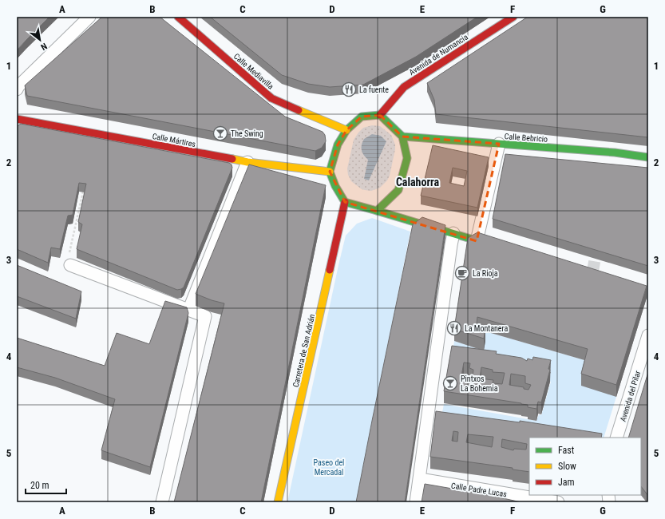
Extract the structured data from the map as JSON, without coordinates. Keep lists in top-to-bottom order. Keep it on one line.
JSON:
{"streets":{"street":["Avenida de Numancia","Calle Mediavilla","Calle Bebricio","Calle Mártires","Carretera de San Adrián","Avenida del Pilar","Calle Padre Lucas"]},"crossings":[["Avenida de Numancia","Calle Mediavilla"],["Avenida de Numancia","Calle Bebricio"],["Avenida de Numancia","Calle Mártires"],["Avenida de Numancia","Carretera de San Adrián"],["Calle Mediavilla","Calle Bebricio"],["Calle Mediavilla","Calle Mártires"],["Calle Mediavilla","Carretera de San Adrián"],["Calle Bebricio","Calle Mártires"],["Calle Bebricio","Carretera de San Adrián"],["Calle Mártires","Carretera de San Adrián"]],"districts":["Calahorra"],"parks":["Paseo del Mercadal"],"places":{"restaurant":["La fuente","La Montanera"],"bar":["The Swing","Pintxos La Bohemia"],"cafe":["La Rioja"]},"legend":["Fast","Slow","Jam"],"scale_bar":"20 m","north":"bottom right","grid":{"columns":["A","B","C","D","E","F","G"],"rows":["1","2","3","4","5"]}}
